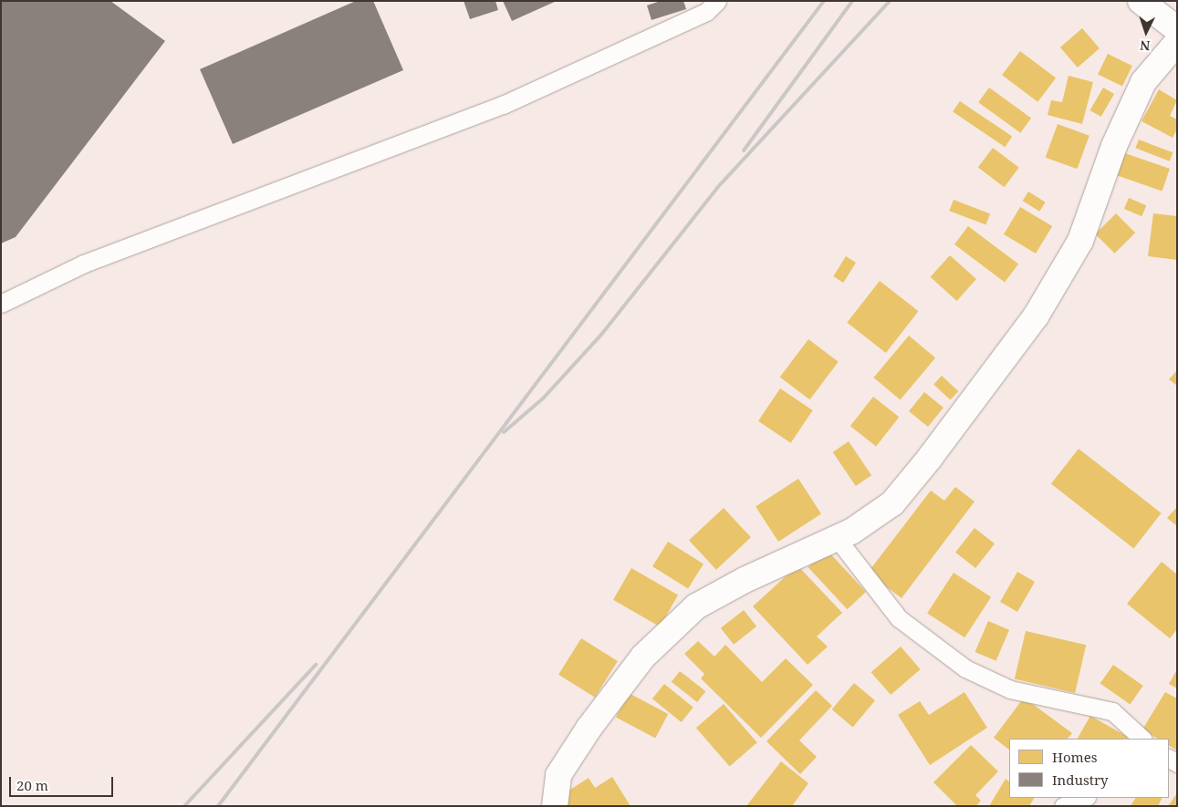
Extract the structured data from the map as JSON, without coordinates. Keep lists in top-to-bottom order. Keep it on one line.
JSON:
{"legend":["Homes","Industry"],"scale_bar":"20 m","north":"bottom"}
